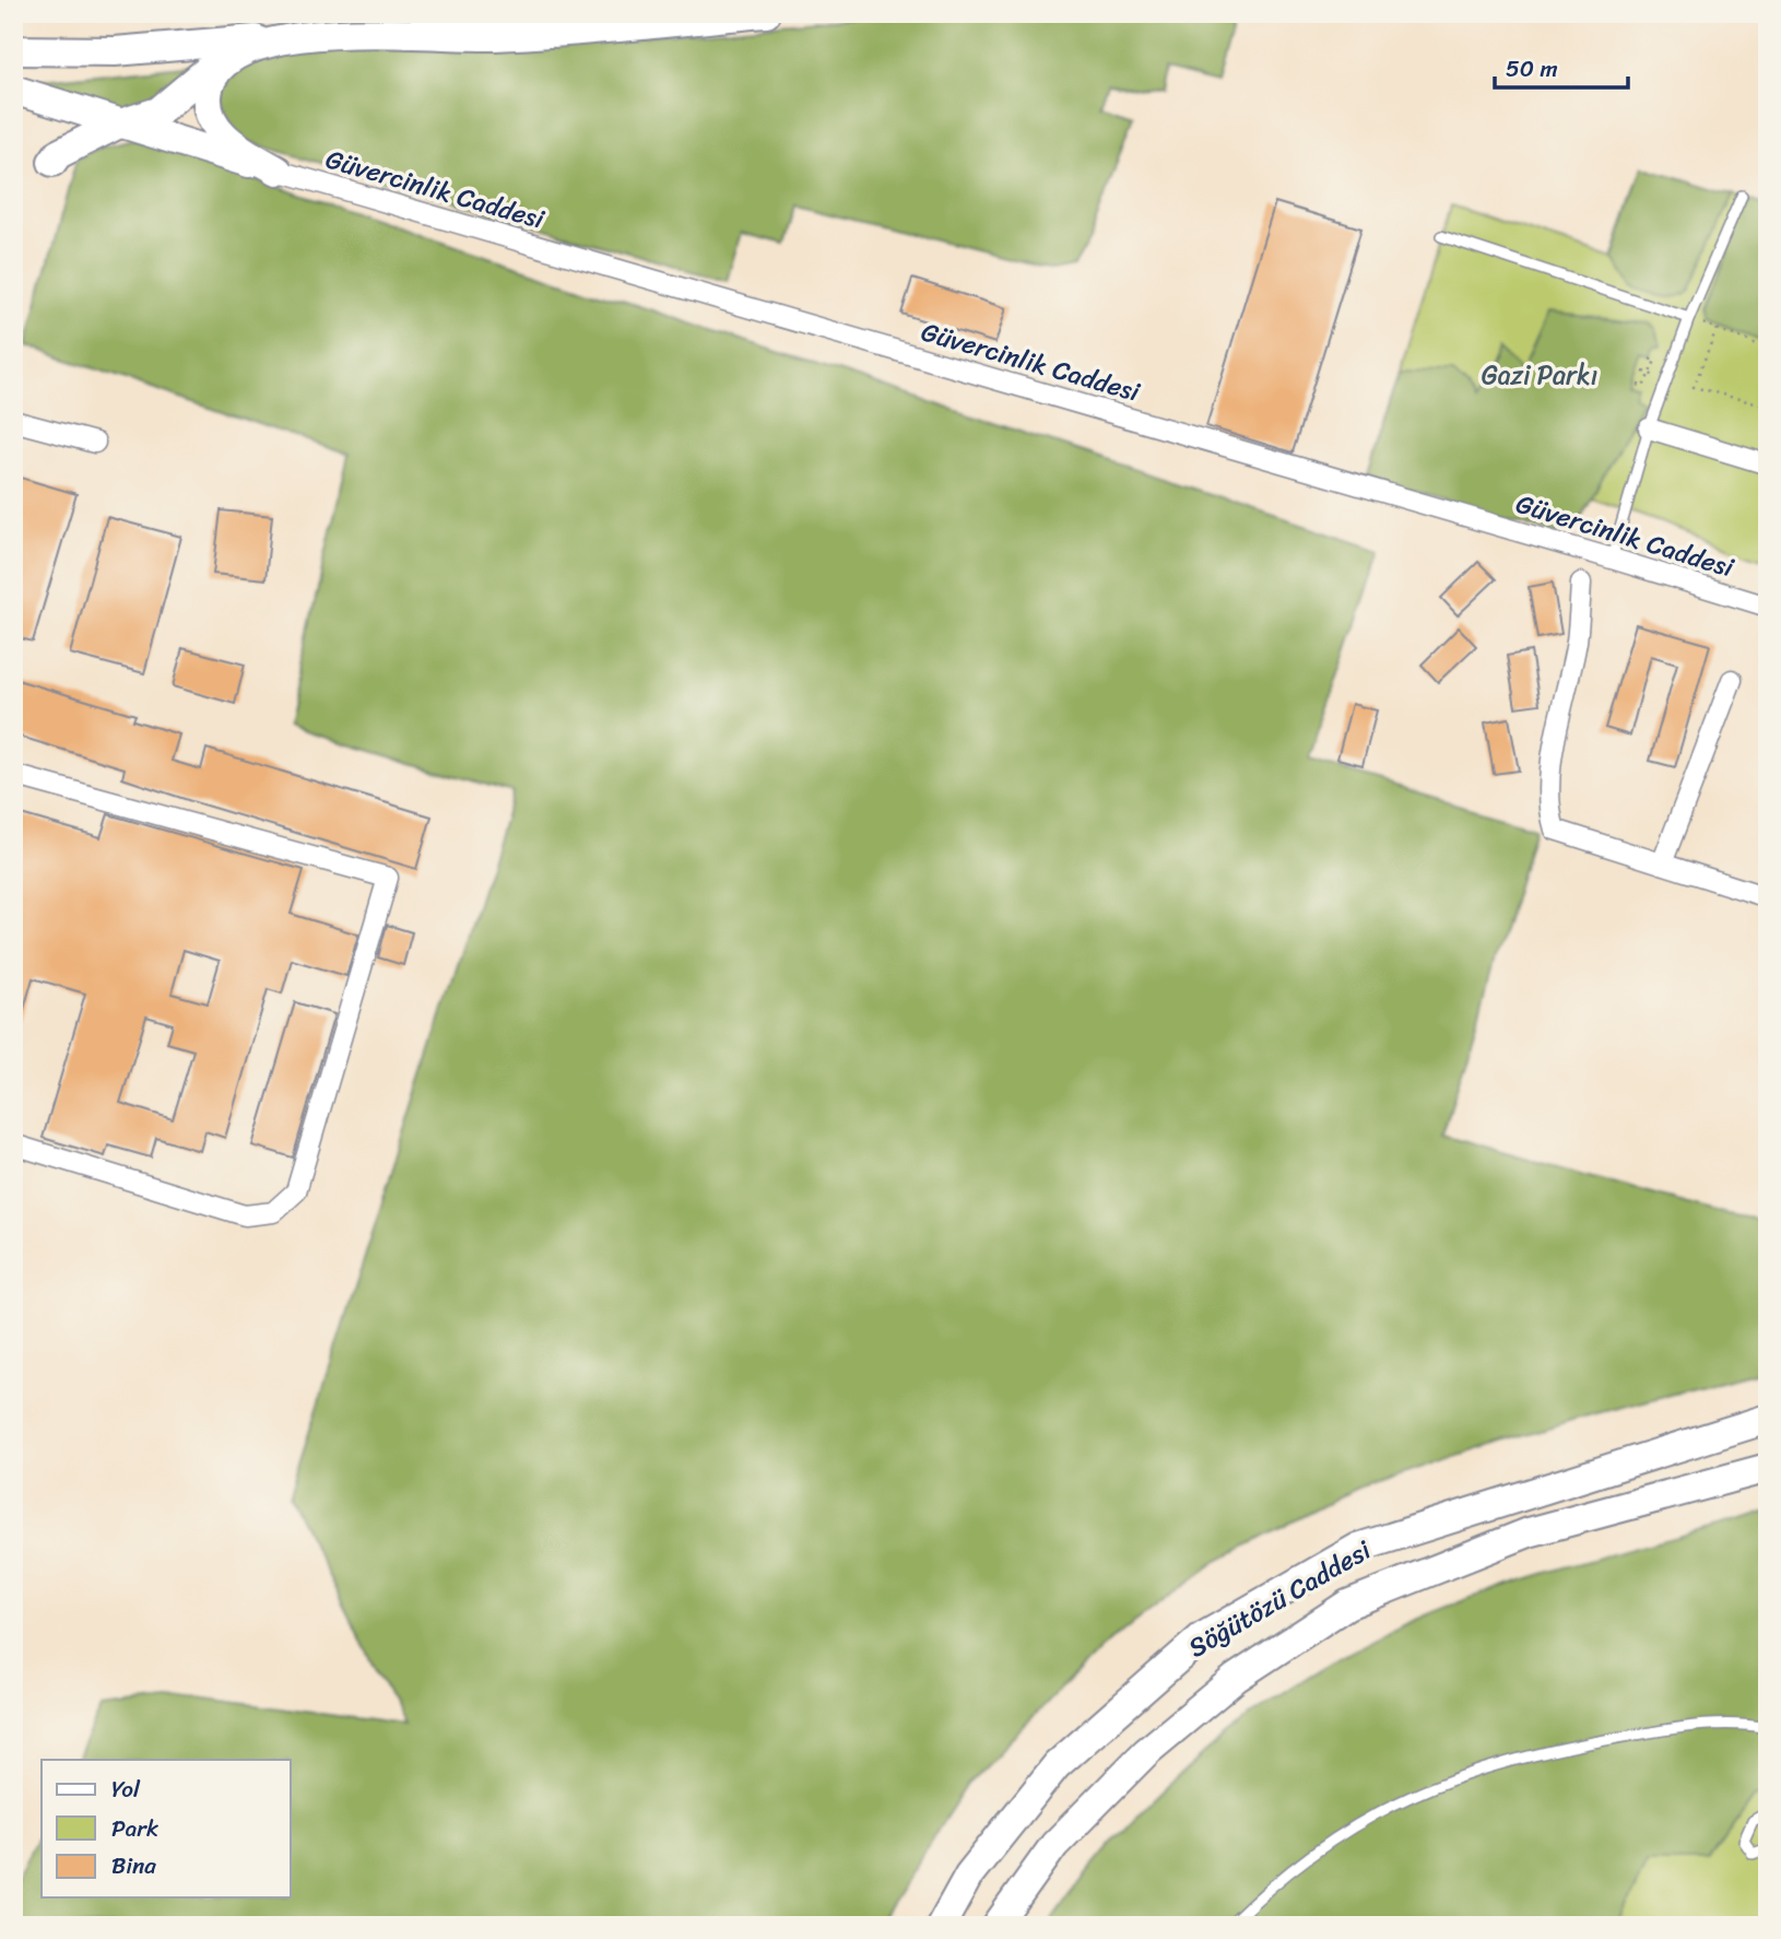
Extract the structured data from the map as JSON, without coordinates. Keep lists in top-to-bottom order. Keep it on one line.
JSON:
{"streets":{"main road":["Söğütözü Caddesi"],"street":["Güvercinlik Caddesi"]},"parks":["Gazi Parkı"],"legend":["Yol","Park","Bina"],"scale_bar":"50 m"}
